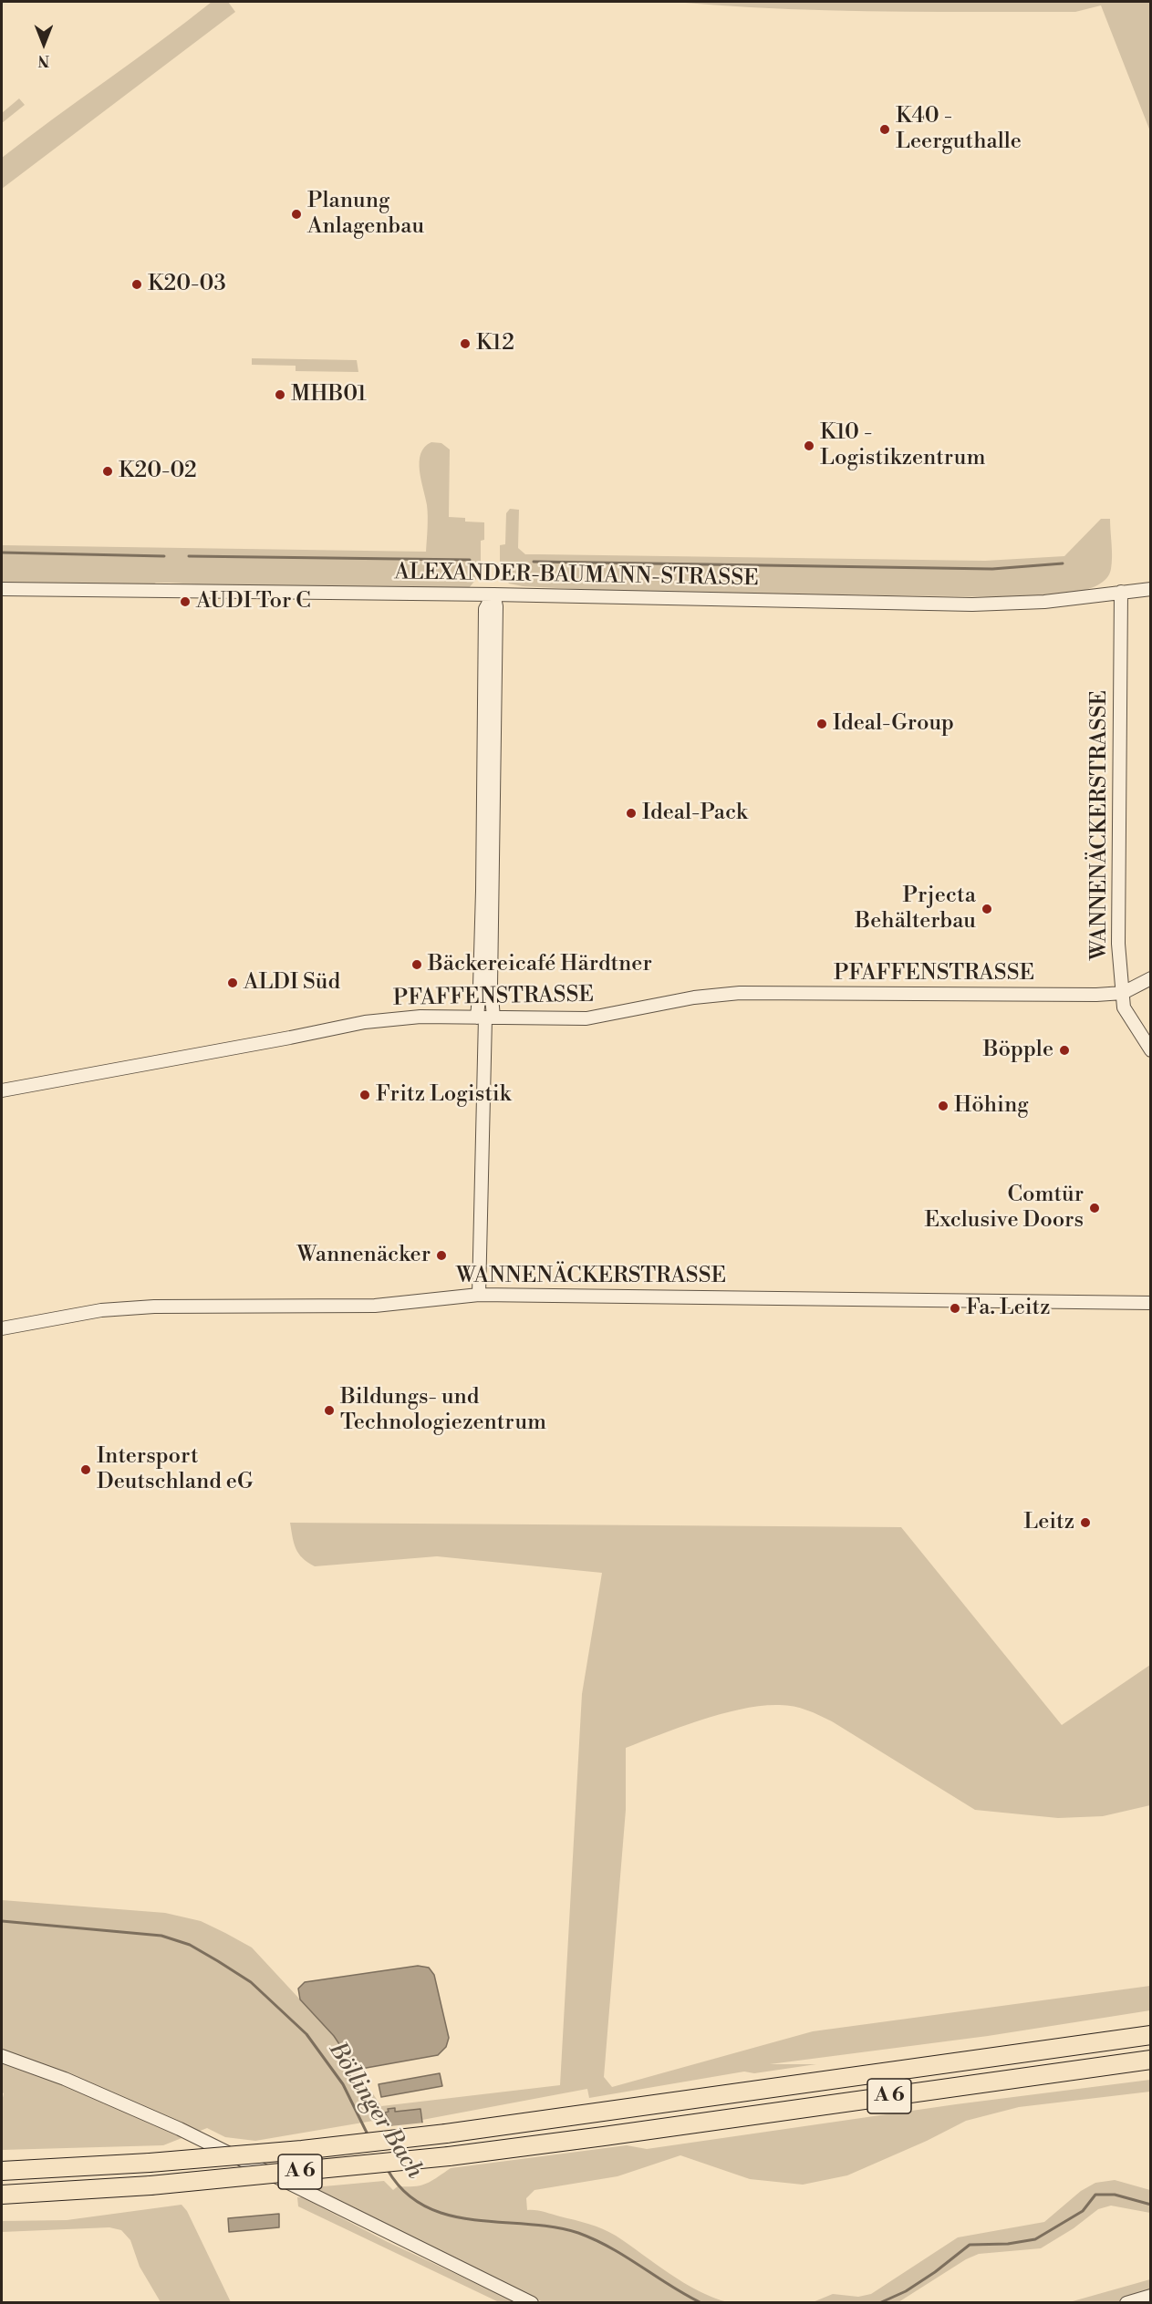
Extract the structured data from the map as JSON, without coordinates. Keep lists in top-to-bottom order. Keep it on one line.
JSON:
{"streets":{"highway":["A 6"],"street":["ALEXANDER-BAUMANN-STRASSE","WANNENÄCKERSTRASSE","PFAFFENSTRASSE"]},"crossings":[["ALEXANDER-BAUMANN-STRASSE","WANNENÄCKERSTRASSE"],["WANNENÄCKERSTRASSE","PFAFFENSTRASSE"]],"water":["Böllinger Bach"],"places":["K40 - Leerguthalle","Planung Anlagenbau","K20-03","K12","MHB01","K10 - Logistikzentrum","K20-02","AUDI Tor C","Ideal-Group","Ideal-Pack","Prjecta Behälterbau","Bäckereicafé Härdtner","ALDI Süd","Böpple","Fritz Logistik","Höhing","Comtür Exclusive Doors","Wannenäcker","Fa. Leitz","Bildungs- und Technologiezentrum","Intersport Deutschland eG","Leitz"],"north":"bottom"}
